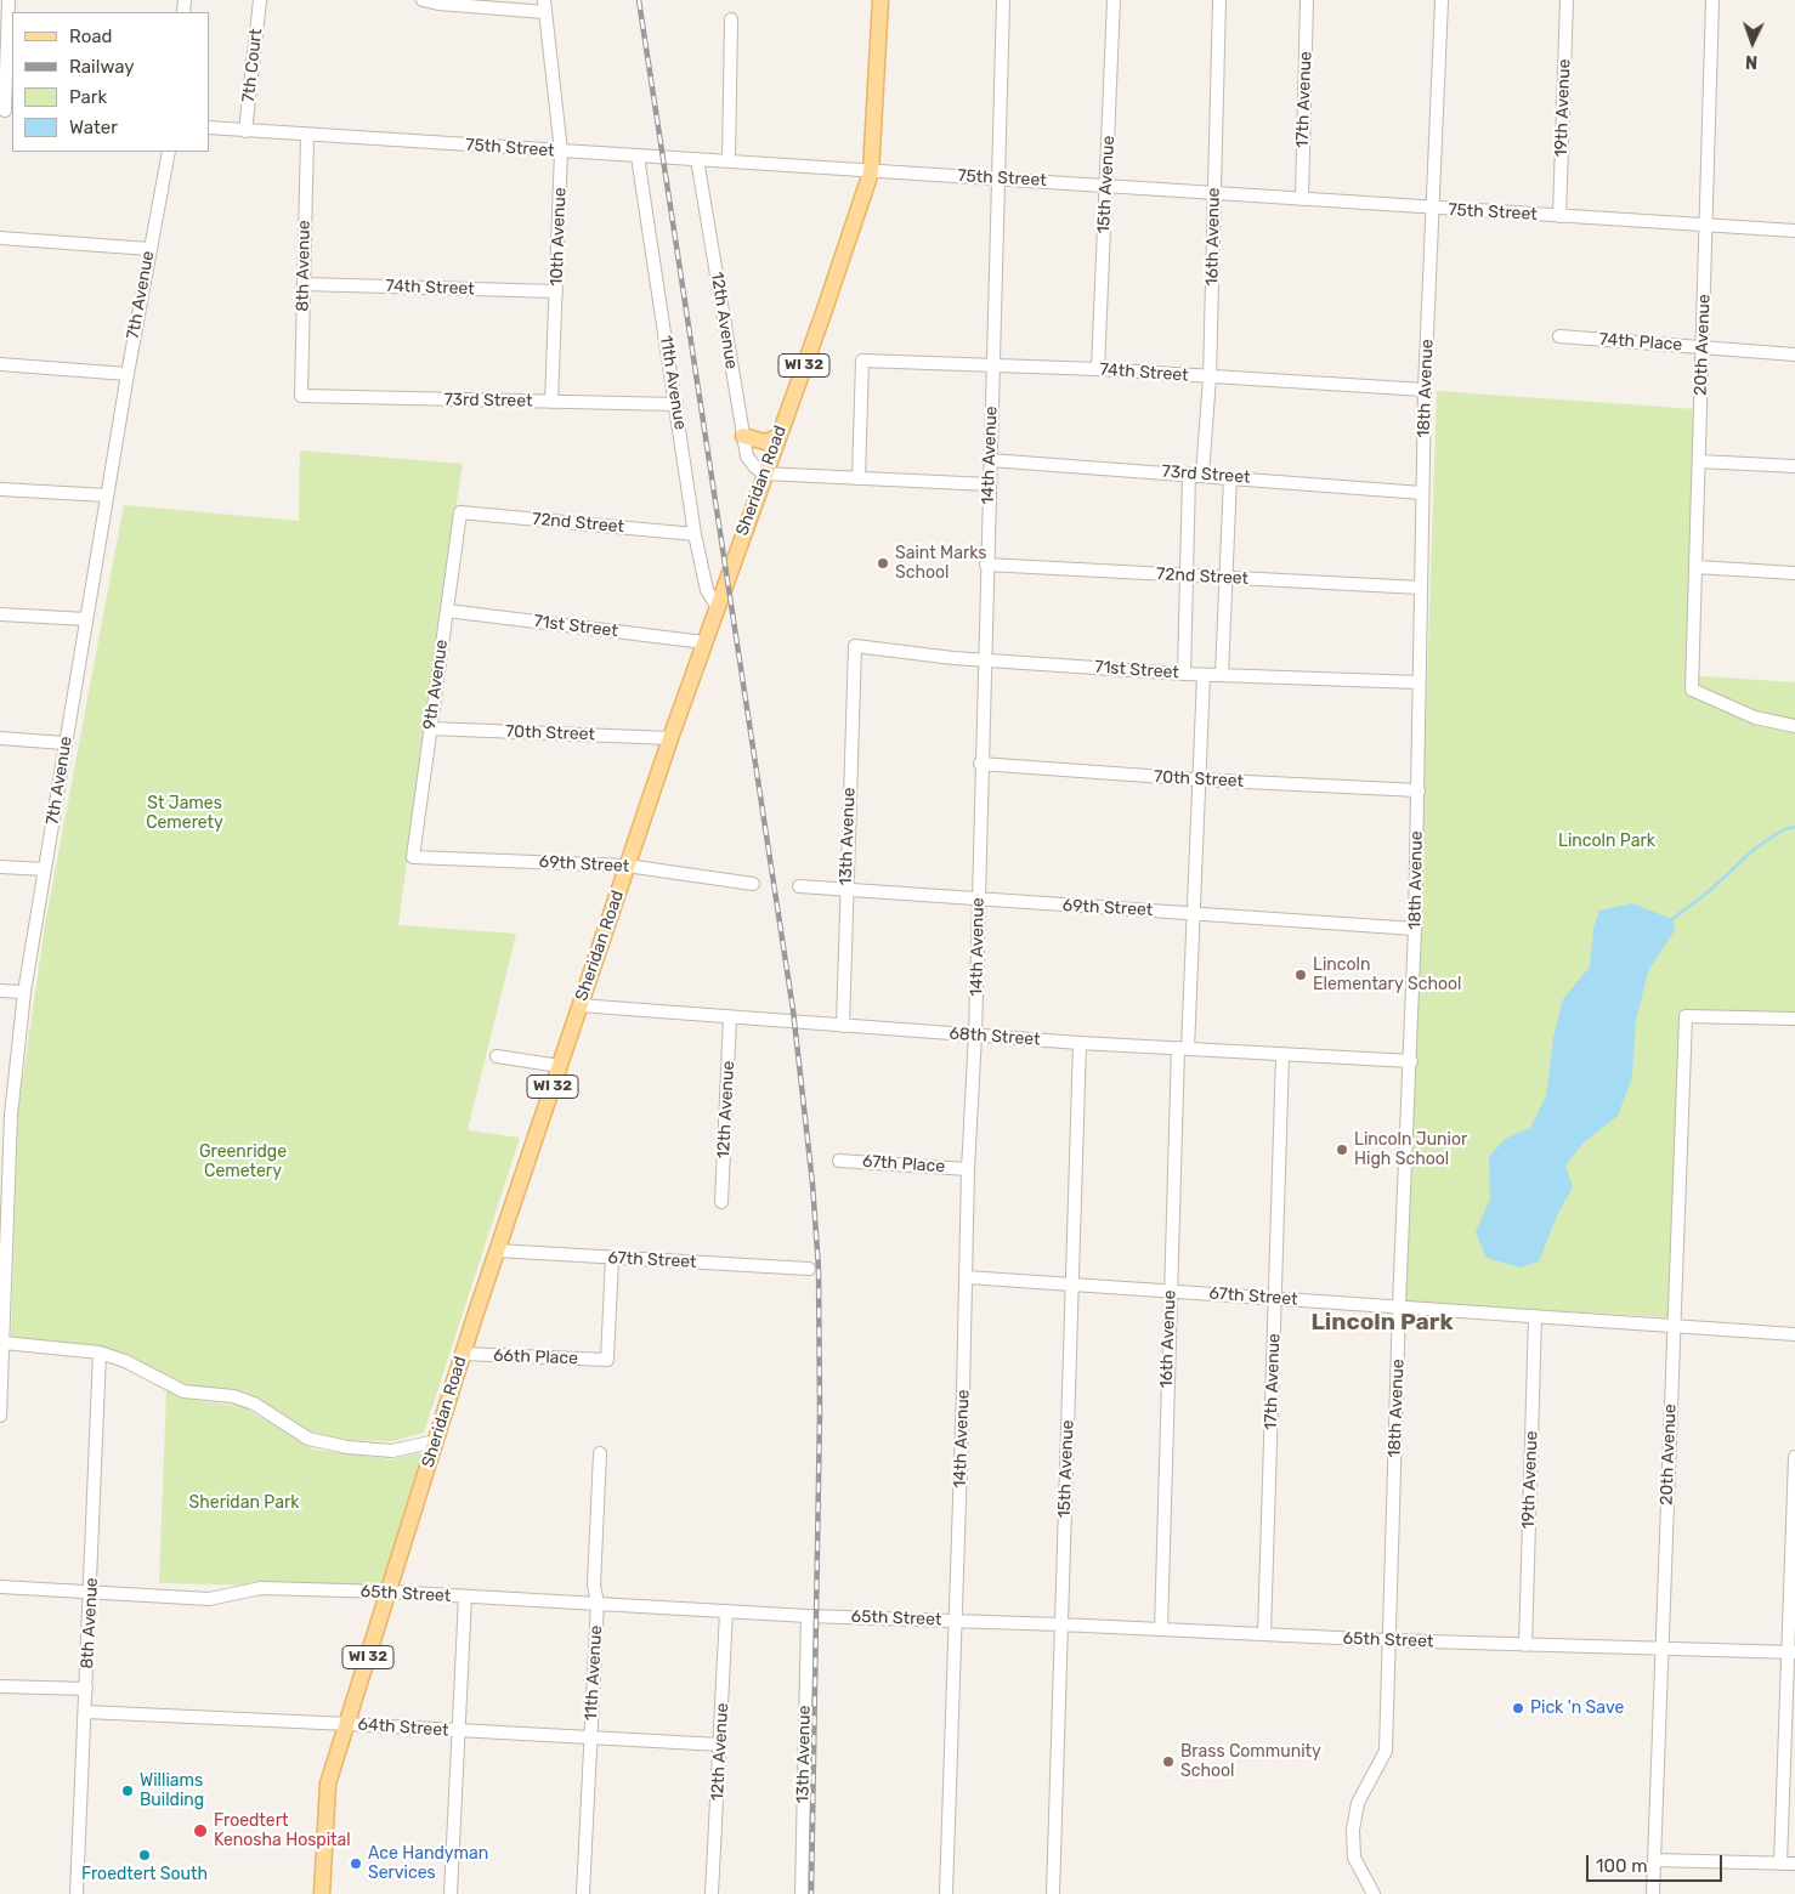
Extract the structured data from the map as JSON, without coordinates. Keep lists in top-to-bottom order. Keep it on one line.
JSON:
{"streets":{"main road":["WI 32","Sheridan Road"],"street":["7th Court","17th Avenue","19th Avenue","75th Street","15th Avenue","10th Avenue","16th Avenue","8th Avenue","74th Street","7th Avenue","12th Avenue","74th Place","20th Avenue","11th Avenue","18th Avenue","73rd Street","14th Avenue","72nd Street","71st Street","9th Avenue","70th Street","13th Avenue","69th Street","68th Street","67th Place","67th Street","66th Place","65th Street","64th Street"]},"crossings":[["7th Court","75th Street"],["17th Avenue","75th Street"],["17th Avenue","68th Street"],["17th Avenue","67th Street"],["17th Avenue","65th Street"],["19th Avenue","75th Street"],["19th Avenue","67th Street"],["19th Avenue","65th Street"],["75th Street","15th Avenue"],["75th Street","10th Avenue"],["75th Street","16th Avenue"],["75th Street","8th Avenue"],["75th Street","12th Avenue"],["75th Street","20th Avenue"],["75th Street","11th Avenue"],["75th Street","18th Avenue"],["75th Street","14th Avenue"],["75th Street","Sheridan Road"],["15th Avenue","74th Street"],["15th Avenue","68th Street"],["15th Avenue","67th Street"],["15th Avenue","65th Street"],["10th Avenue","74th Street"],["10th Avenue","73rd Street"],["16th Avenue","74th Street"],["16th Avenue","73rd Street"],["16th Avenue","71st Street"],["16th Avenue","70th Street"],["16th Avenue","69th Street"],["16th Avenue","68th Street"],["16th Avenue","67th Street"],["16th Avenue","65th Street"],["8th Avenue","74th Street"],["8th Avenue","73rd Street"],["8th Avenue","65th Street"],["8th Avenue","64th Street"],["74th Street","18th Avenue"],["74th Street","14th Avenue"],["12th Avenue","Sheridan Road"],["12th Avenue","68th Street"],["12th Avenue","65th Street"],["12th Avenue","64th Street"],["74th Place","20th Avenue"],["20th Avenue","67th Street"],["20th Avenue","65th Street"],["11th Avenue","73rd Street"],["11th Avenue","Sheridan Road"],["11th Avenue","72nd Street"],["11th Avenue","65th Street"],["11th Avenue","64th Street"],["18th Avenue","73rd Street"],["18th Avenue","72nd Street"],["18th Avenue","71st Street"],["18th Avenue","70th Street"],["18th Avenue","69th Street"],["18th Avenue","68th Street"],["18th Avenue","67th Street"],["18th Avenue","65th Street"],["73rd Street","14th Avenue"],["14th Avenue","72nd Street"],["14th Avenue","71st Street"],["14th Avenue","70th Street"],["14th Avenue","69th Street"],["14th Avenue","68th Street"],["14th Avenue","67th Place"],["14th Avenue","67th Street"],["14th Avenue","65th Street"],["Sheridan Road","71st Street"],["Sheridan Road","70th Street"],["Sheridan Road","69th Street"],["Sheridan Road","68th Street"],["Sheridan Road","67th Street"],["Sheridan Road","66th Place"],["Sheridan Road","65th Street"],["Sheridan Road","64th Street"],["72nd Street","9th Avenue"],["71st Street","9th Avenue"],["71st Street","13th Avenue"],["9th Avenue","70th Street"],["9th Avenue","69th Street"],["13th Avenue","69th Street"],["13th Avenue","68th Street"],["13th Avenue","65th Street"],["67th Street","66th Place"]],"districts":["Lincoln Park"],"parks":["St James Cemerety","Lincoln Park","Greenridge Cemetery","Sheridan Park"],"places":["Saint Marks School","Lincoln Elementary School","Lincoln Junior High School","Pick 'n Save","Brass Community School","Williams Building","Froedtert Kenosha Hospital","Froedtert South","Ace Handyman Services"],"legend":["Road","Railway","Park","Water"],"scale_bar":"100 m","north":"bottom"}
